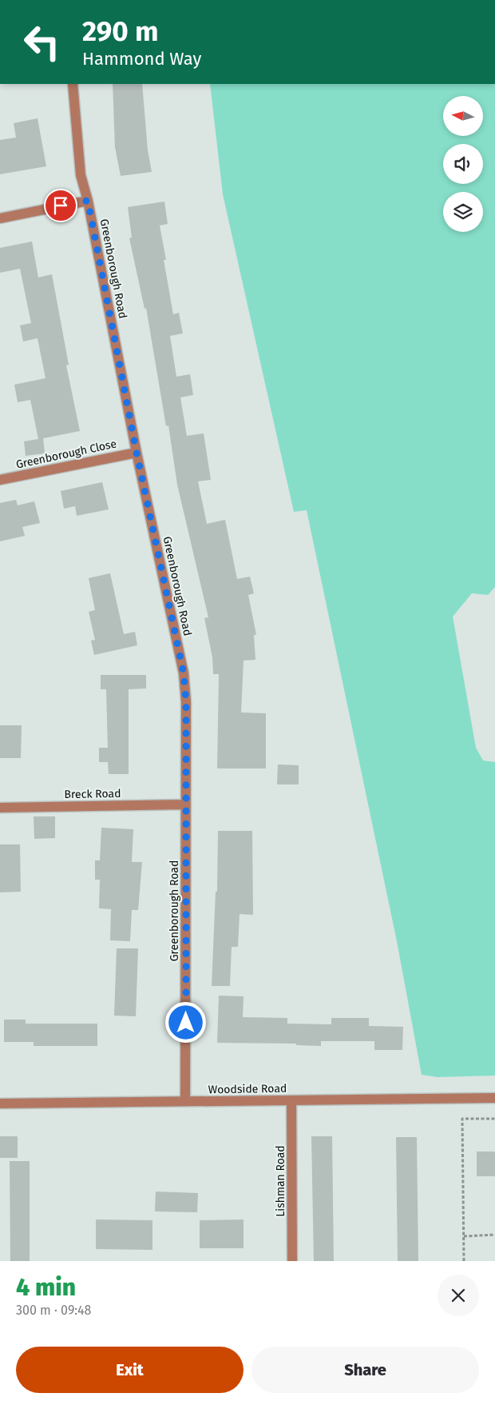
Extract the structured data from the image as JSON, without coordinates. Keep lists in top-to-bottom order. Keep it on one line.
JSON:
{"streets":{"street":["Greenborough Road","Greenborough Close","Breck Road","Woodside Road","Lishman Road"]},"crossings":[["Greenborough Road","Greenborough Close"],["Greenborough Road","Breck Road"],["Greenborough Road","Woodside Road"],["Woodside Road","Lishman Road"]],"north":"left","page":{"turn":["290 m","Hammond Way"],"heading":["4 min","300 m · 09:48"],"buttons":["Exit","Share"]}}
